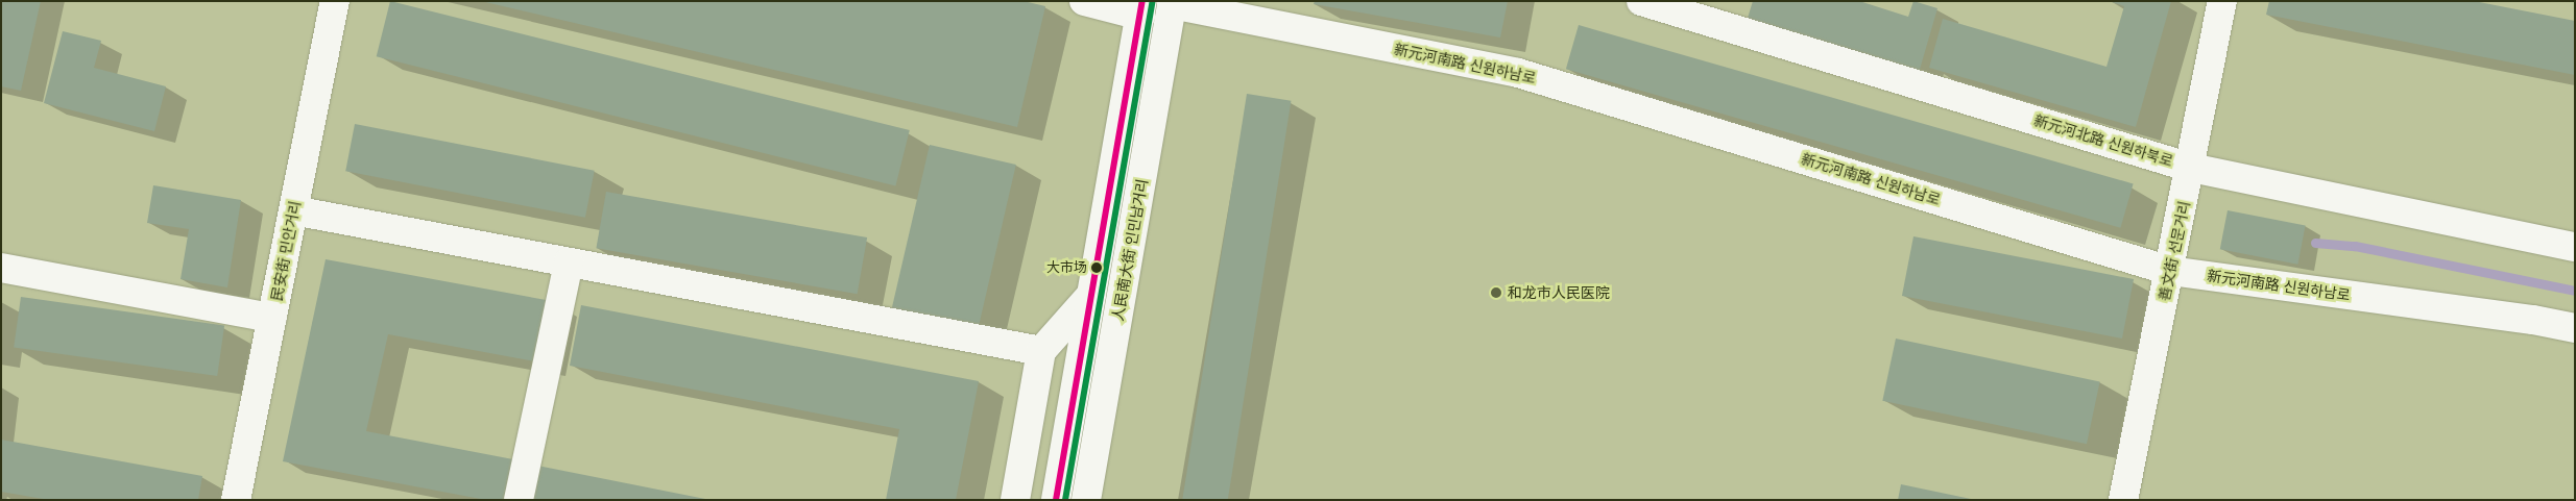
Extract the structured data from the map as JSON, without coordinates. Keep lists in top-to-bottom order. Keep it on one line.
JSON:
{"streets":{"street":["新元河南路 신원하남로","新元河北路 신원하북로","人民南大街 인민남거리","民安街 민안거리","善文街 선문거리"]},"crossings":[["新元河南路 신원하남로","人民南大街 인민남거리"],["新元河南路 신원하남로","善文街 선문거리"],["新元河北路 신원하북로","善文街 선문거리"]],"places":["大市场","和龙市人民医院"]}
